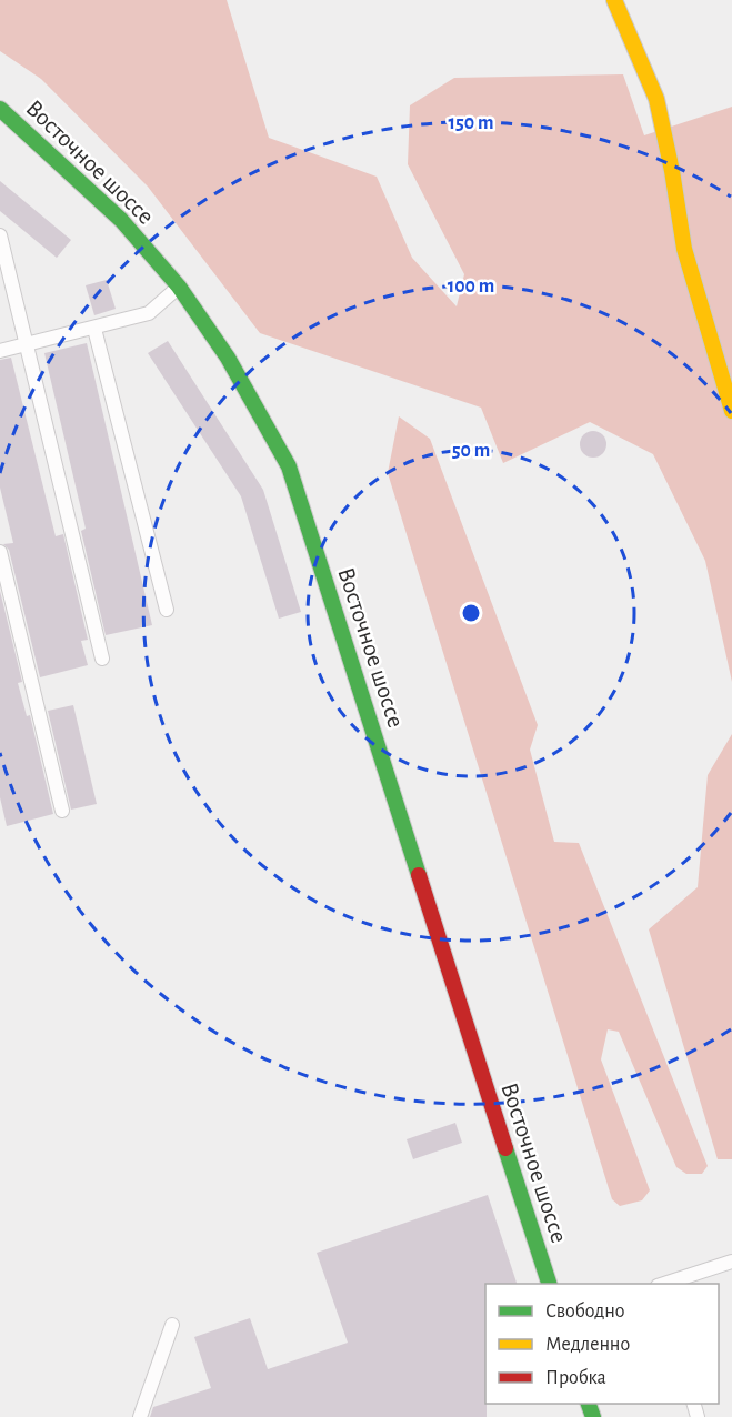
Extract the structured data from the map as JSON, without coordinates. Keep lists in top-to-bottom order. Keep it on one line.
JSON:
{"streets":{"main road":["Восточное шоссе"]},"legend":["Свободно","Медленно","Пробка"],"rings":["150 m","100 m","50 m"]}
